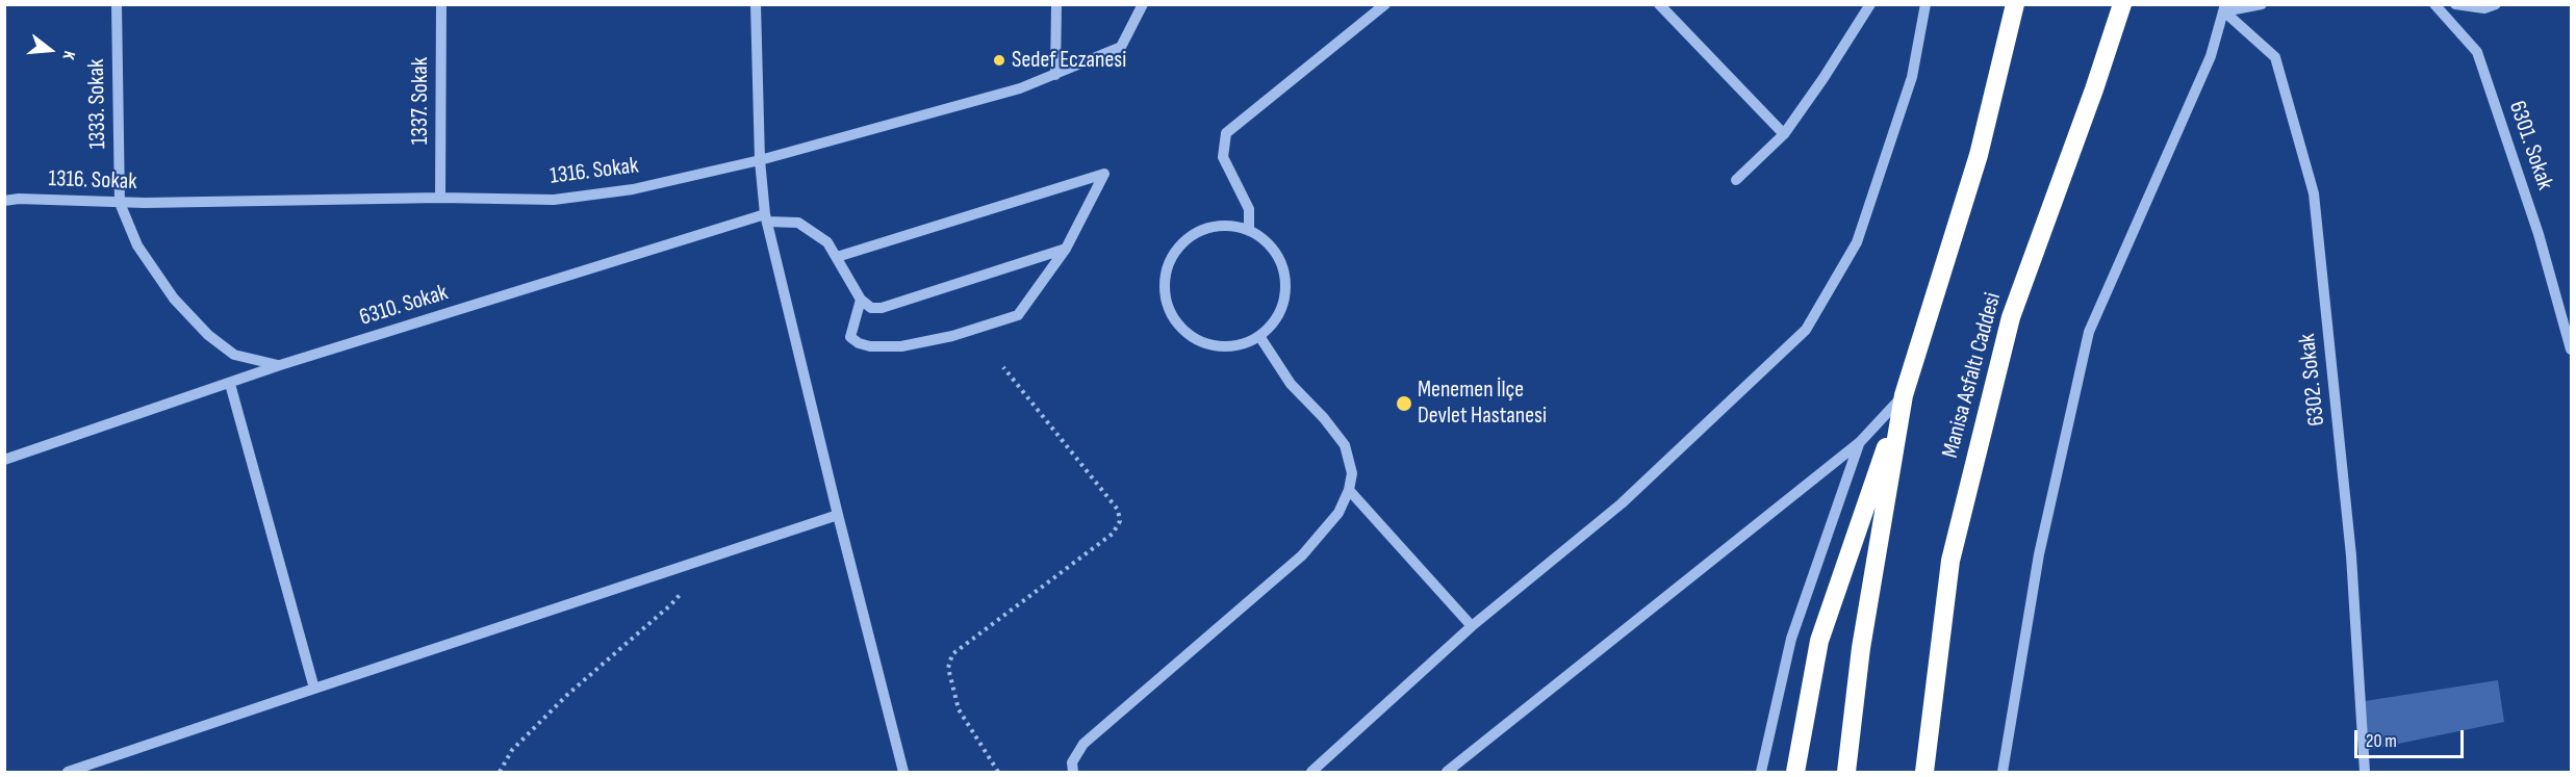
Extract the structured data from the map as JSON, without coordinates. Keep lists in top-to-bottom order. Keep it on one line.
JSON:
{"streets":{"highway":["Manisa Asfaltı Caddesi"],"street":["1337. Sokak","1333. Sokak","6301. Sokak","1316. Sokak","6310. Sokak","6302. Sokak"]},"crossings":[["1337. Sokak","1316. Sokak"],["1333. Sokak","1316. Sokak"]],"places":["Sedef Eczanesi","Menemen İlçe Devlet Hastanesi"],"scale_bar":"20 m","north":"right"}
